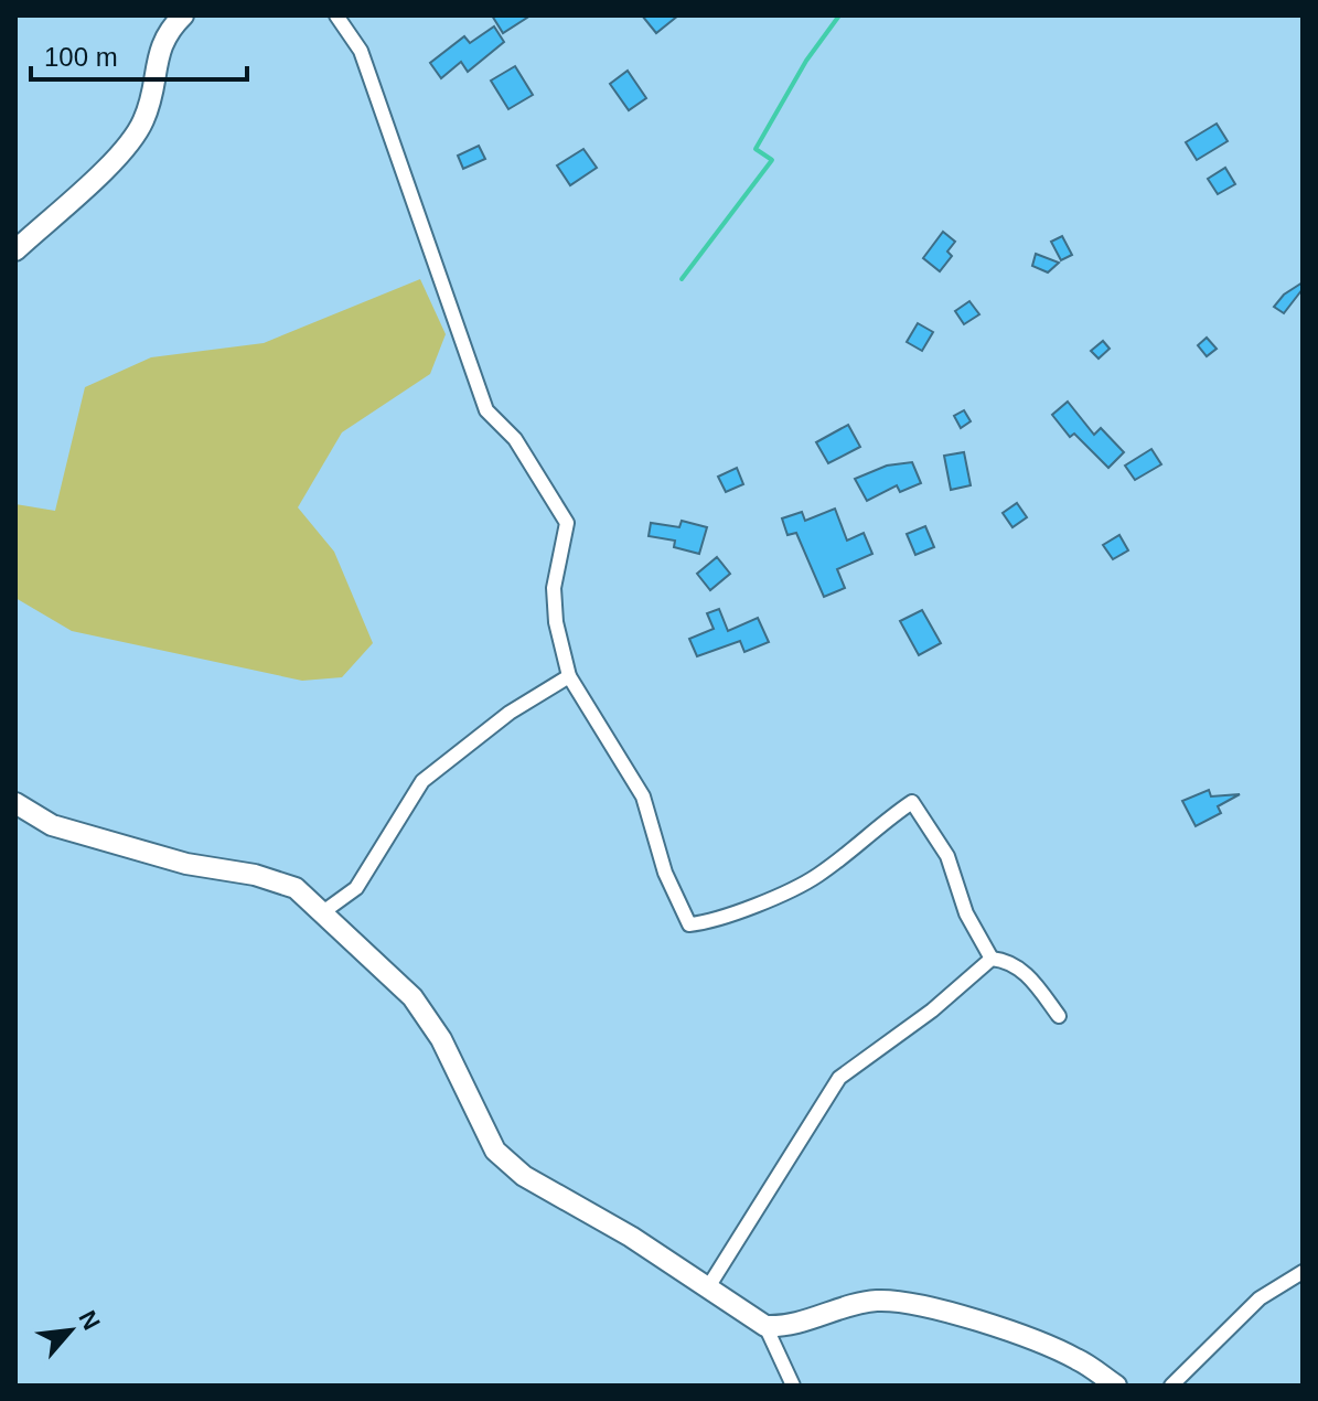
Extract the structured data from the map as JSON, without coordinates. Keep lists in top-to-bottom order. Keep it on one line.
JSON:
{"scale_bar":"100 m","north":"top right"}
